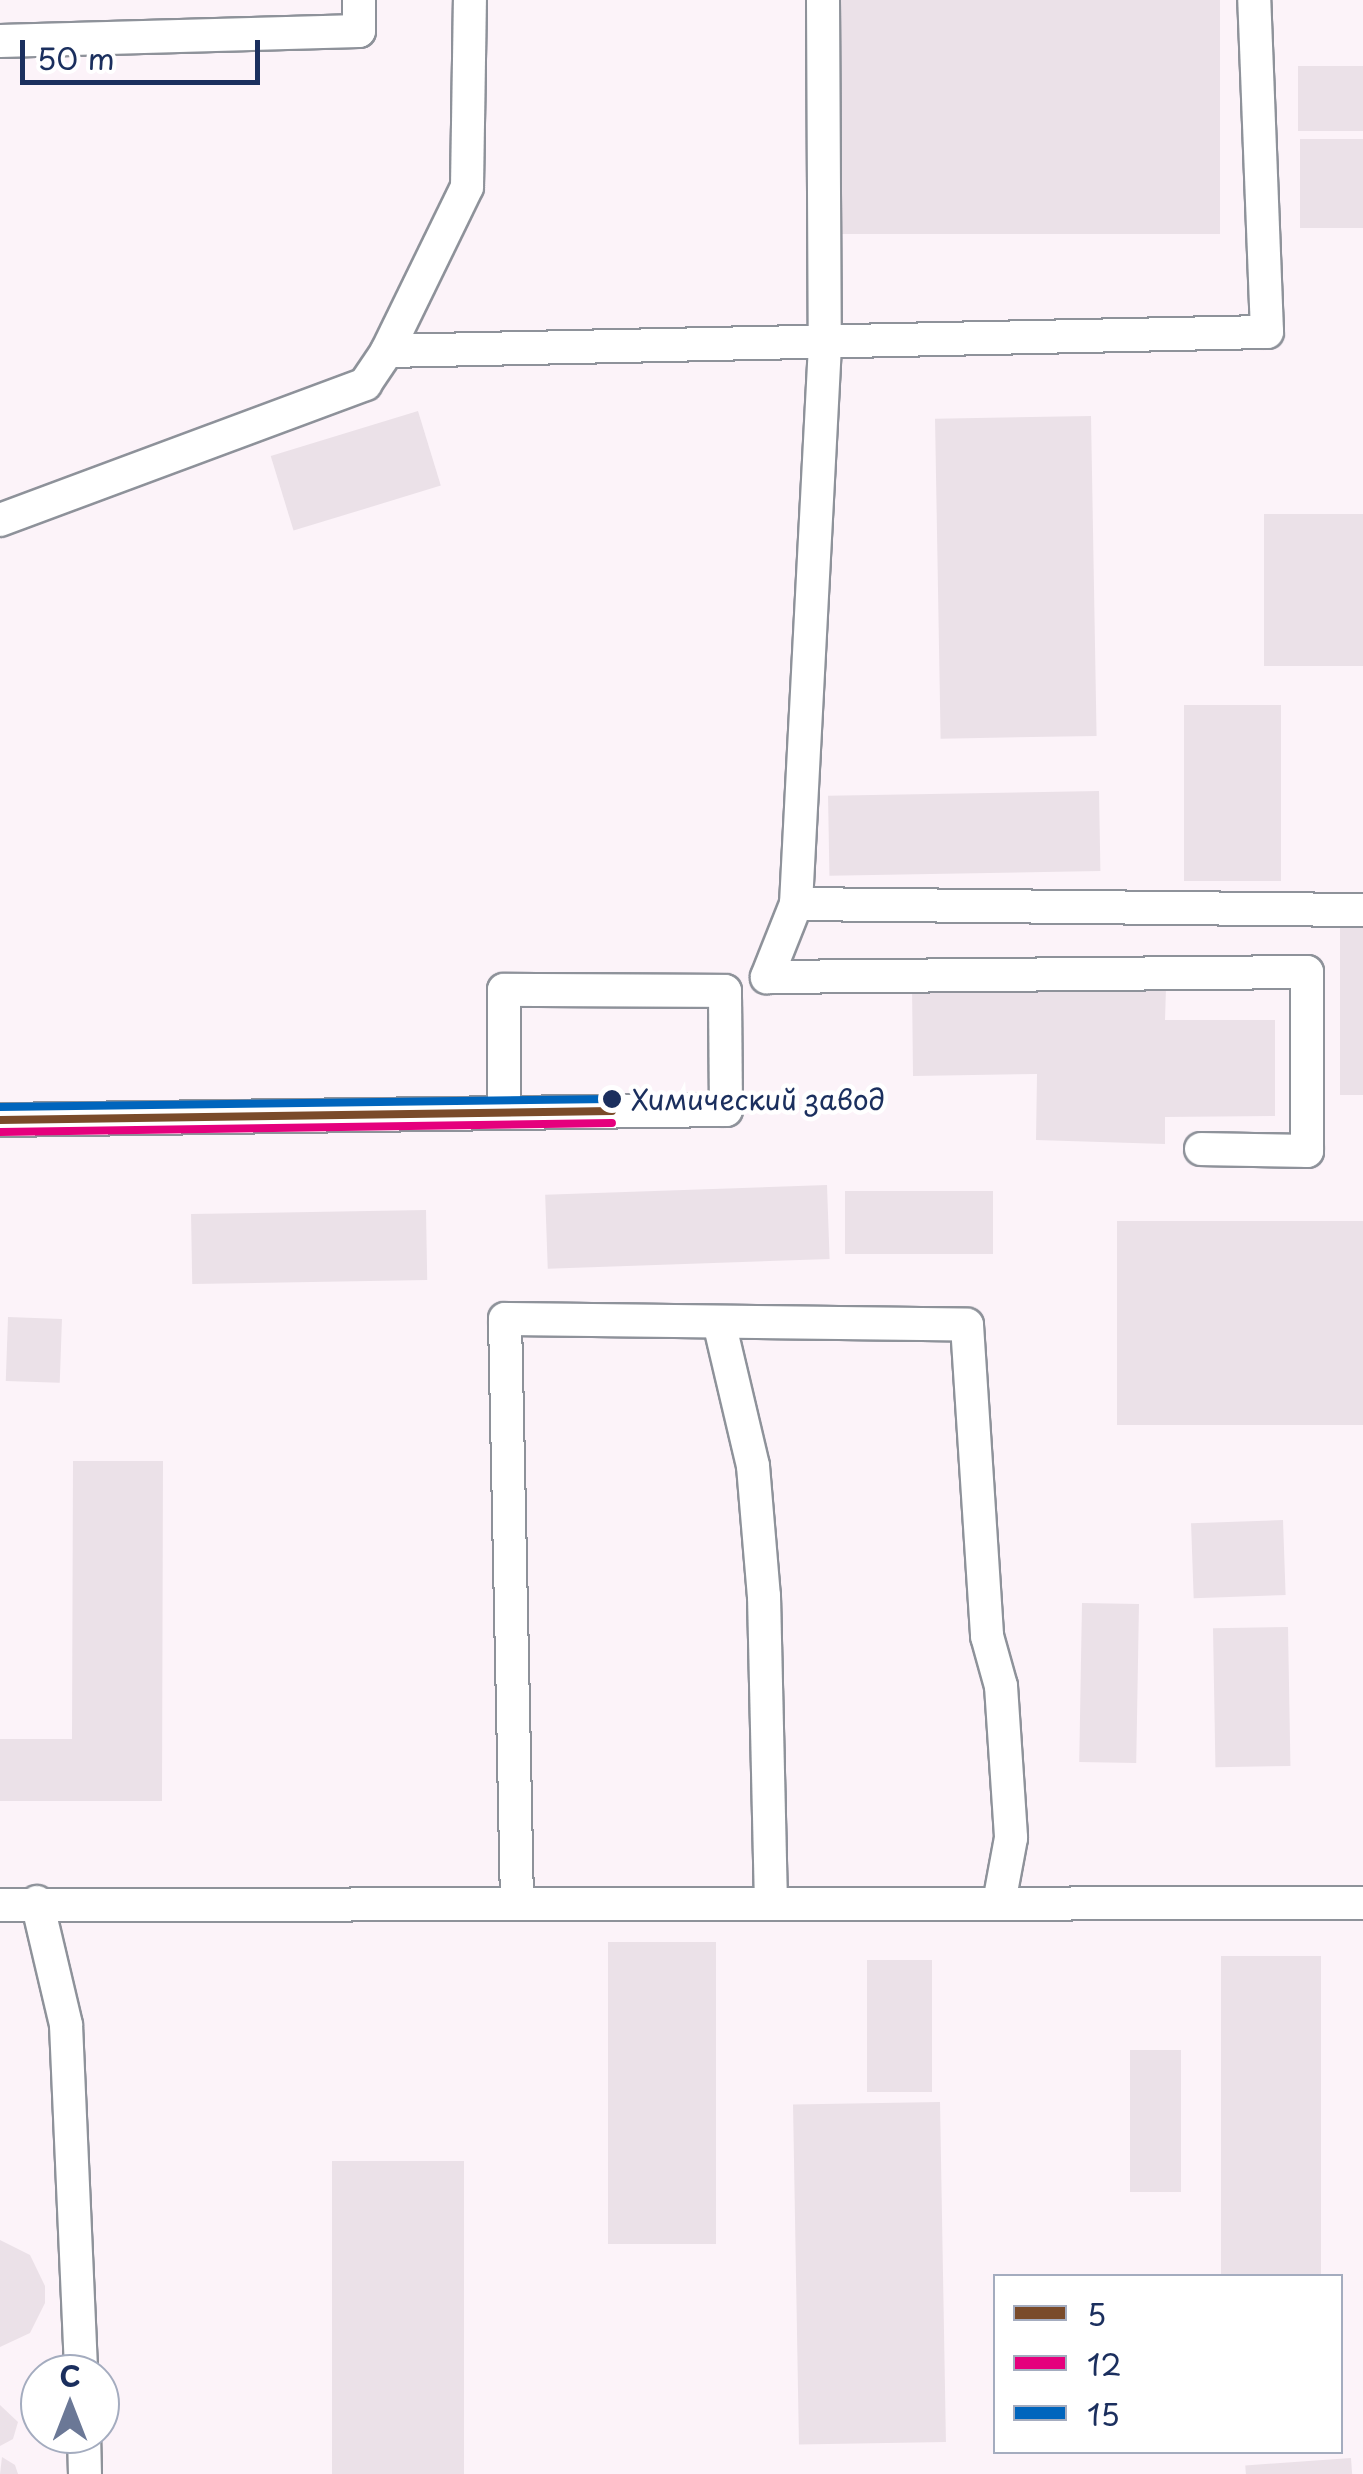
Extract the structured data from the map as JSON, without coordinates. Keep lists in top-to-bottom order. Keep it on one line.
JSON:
{"places":["Химический завод"],"lines":["transit line 15","transit line 5","transit line 12"],"legend":["5","12","15"],"scale_bar":"50 m","north":"top"}
